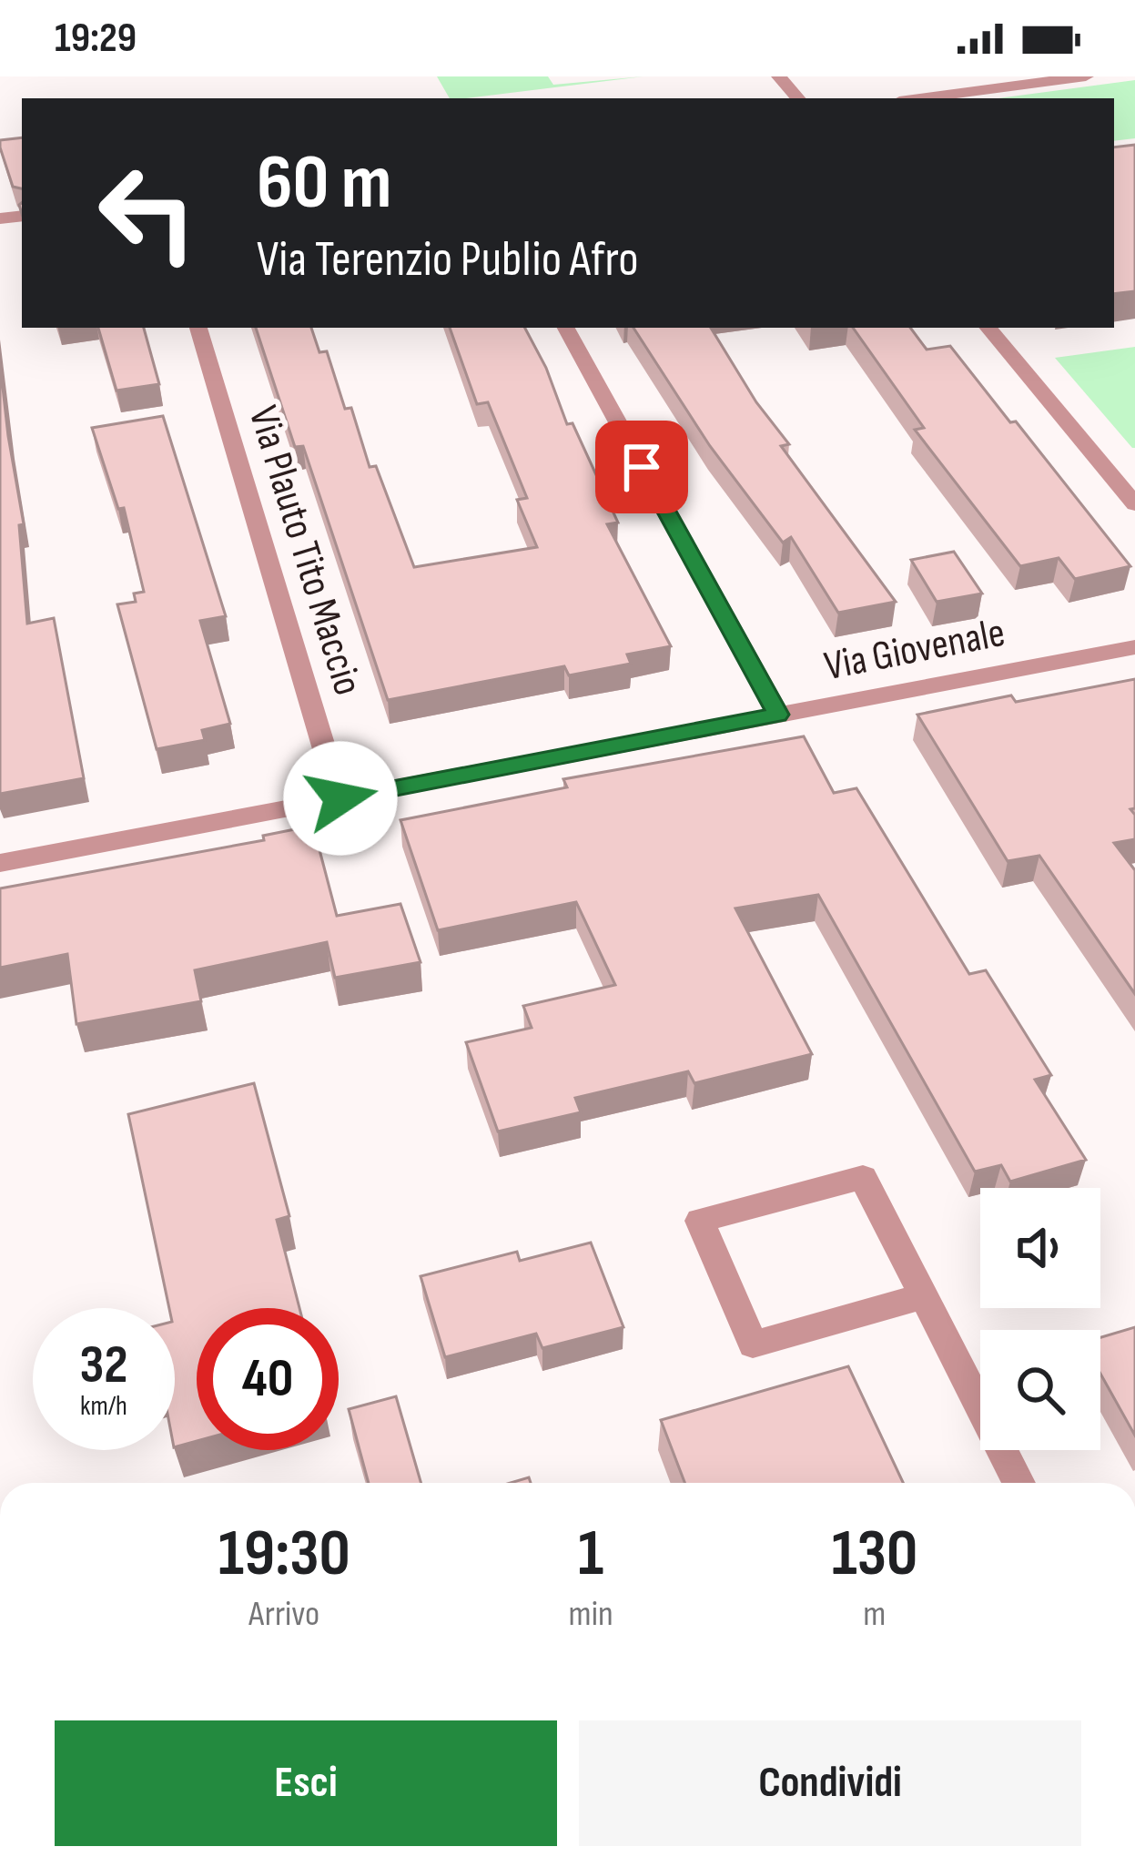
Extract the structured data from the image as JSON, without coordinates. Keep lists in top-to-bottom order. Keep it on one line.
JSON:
{"streets":{"street":["Via Plauto Tito Maccio","Via Giovenale"]},"crossings":[["Via Plauto Tito Maccio","Via Giovenale"]],"page":{"status":"19:29","turn":["60 m","Via Terenzio Publio Afro"],"speed":"32 km/h","limit":"40","eta":["19:30","Arrivo","1","min","130","m"],"buttons":["Esci","Condividi"]}}
